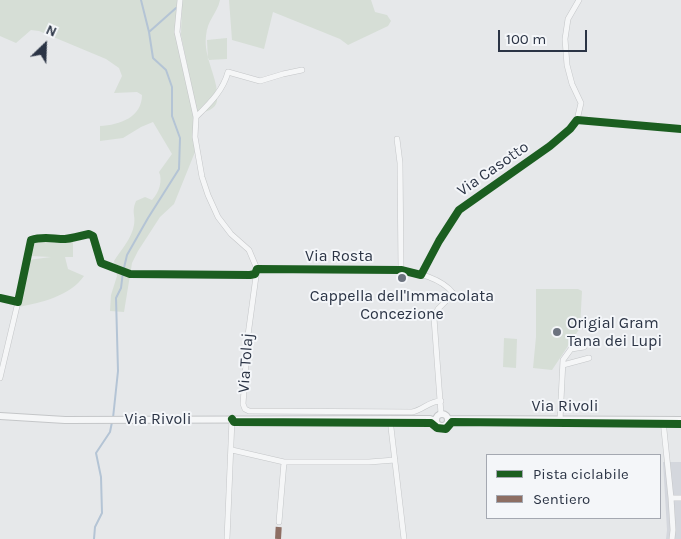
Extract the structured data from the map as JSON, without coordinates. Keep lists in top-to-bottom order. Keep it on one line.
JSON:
{"streets":{"street":["Via Casotto","Via Rosta","Via Tolaj","Via Rivoli"]},"crossings":[["Via Casotto","Via Rosta"],["Via Rosta","Via Tolaj"],["Via Rosta","Via Rivoli"]],"places":["Cappella dell'Immacolata Concezione","Origial Gram Tana dei Lupi"],"legend":["Pista ciclabile","Sentiero"],"scale_bar":"100 m","north":"top right"}
